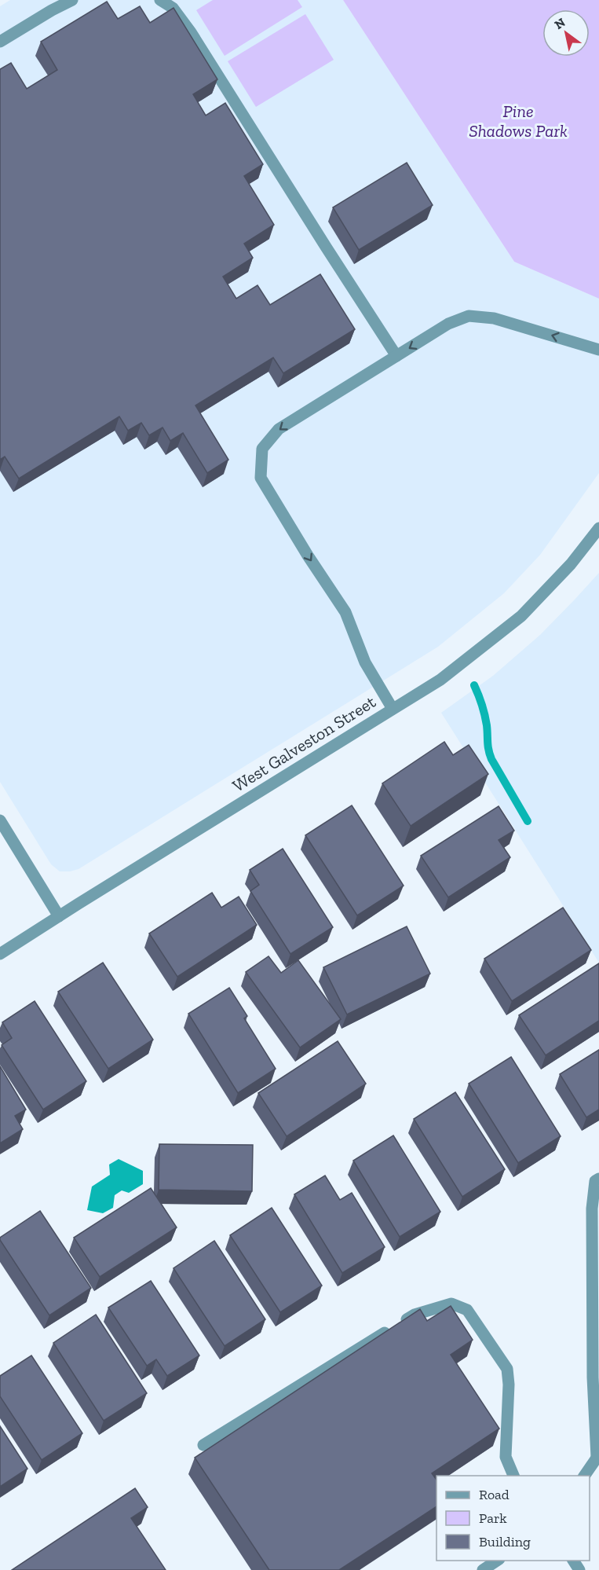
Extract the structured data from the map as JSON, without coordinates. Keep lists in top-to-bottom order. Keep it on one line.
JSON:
{"streets":{"street":["West Galveston Street"]},"parks":["Pine Shadows Park"],"legend":["Road","Park","Building"],"north":"top left"}
